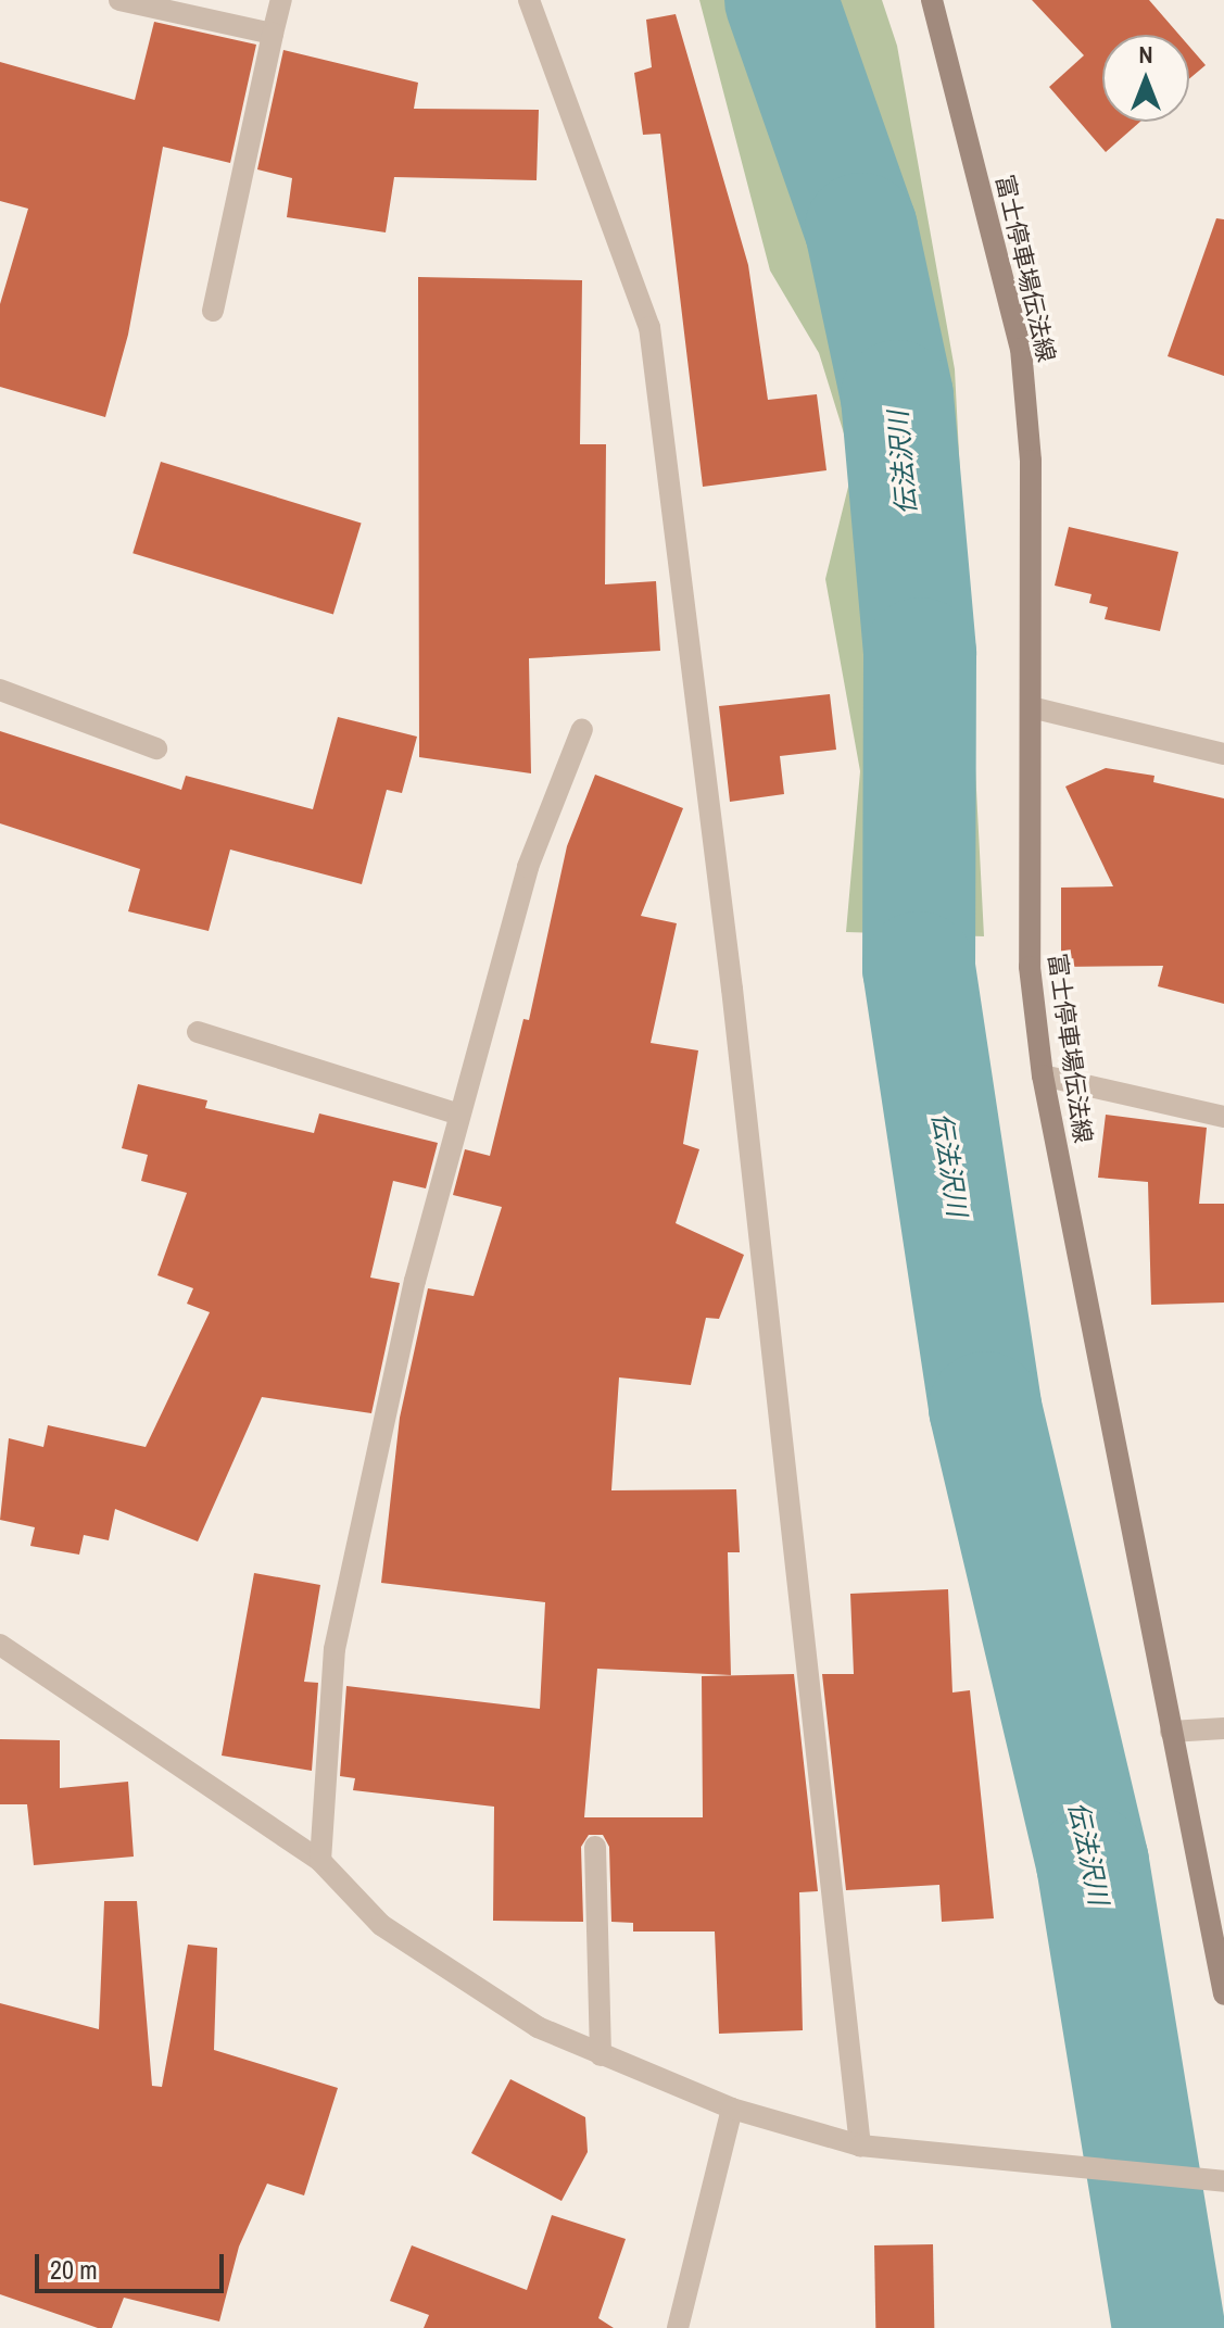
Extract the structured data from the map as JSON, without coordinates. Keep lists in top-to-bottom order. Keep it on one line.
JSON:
{"streets":{"main road":["富士停車場伝法線"]},"water":["伝法沢川"],"scale_bar":"20 m","north":"top"}
